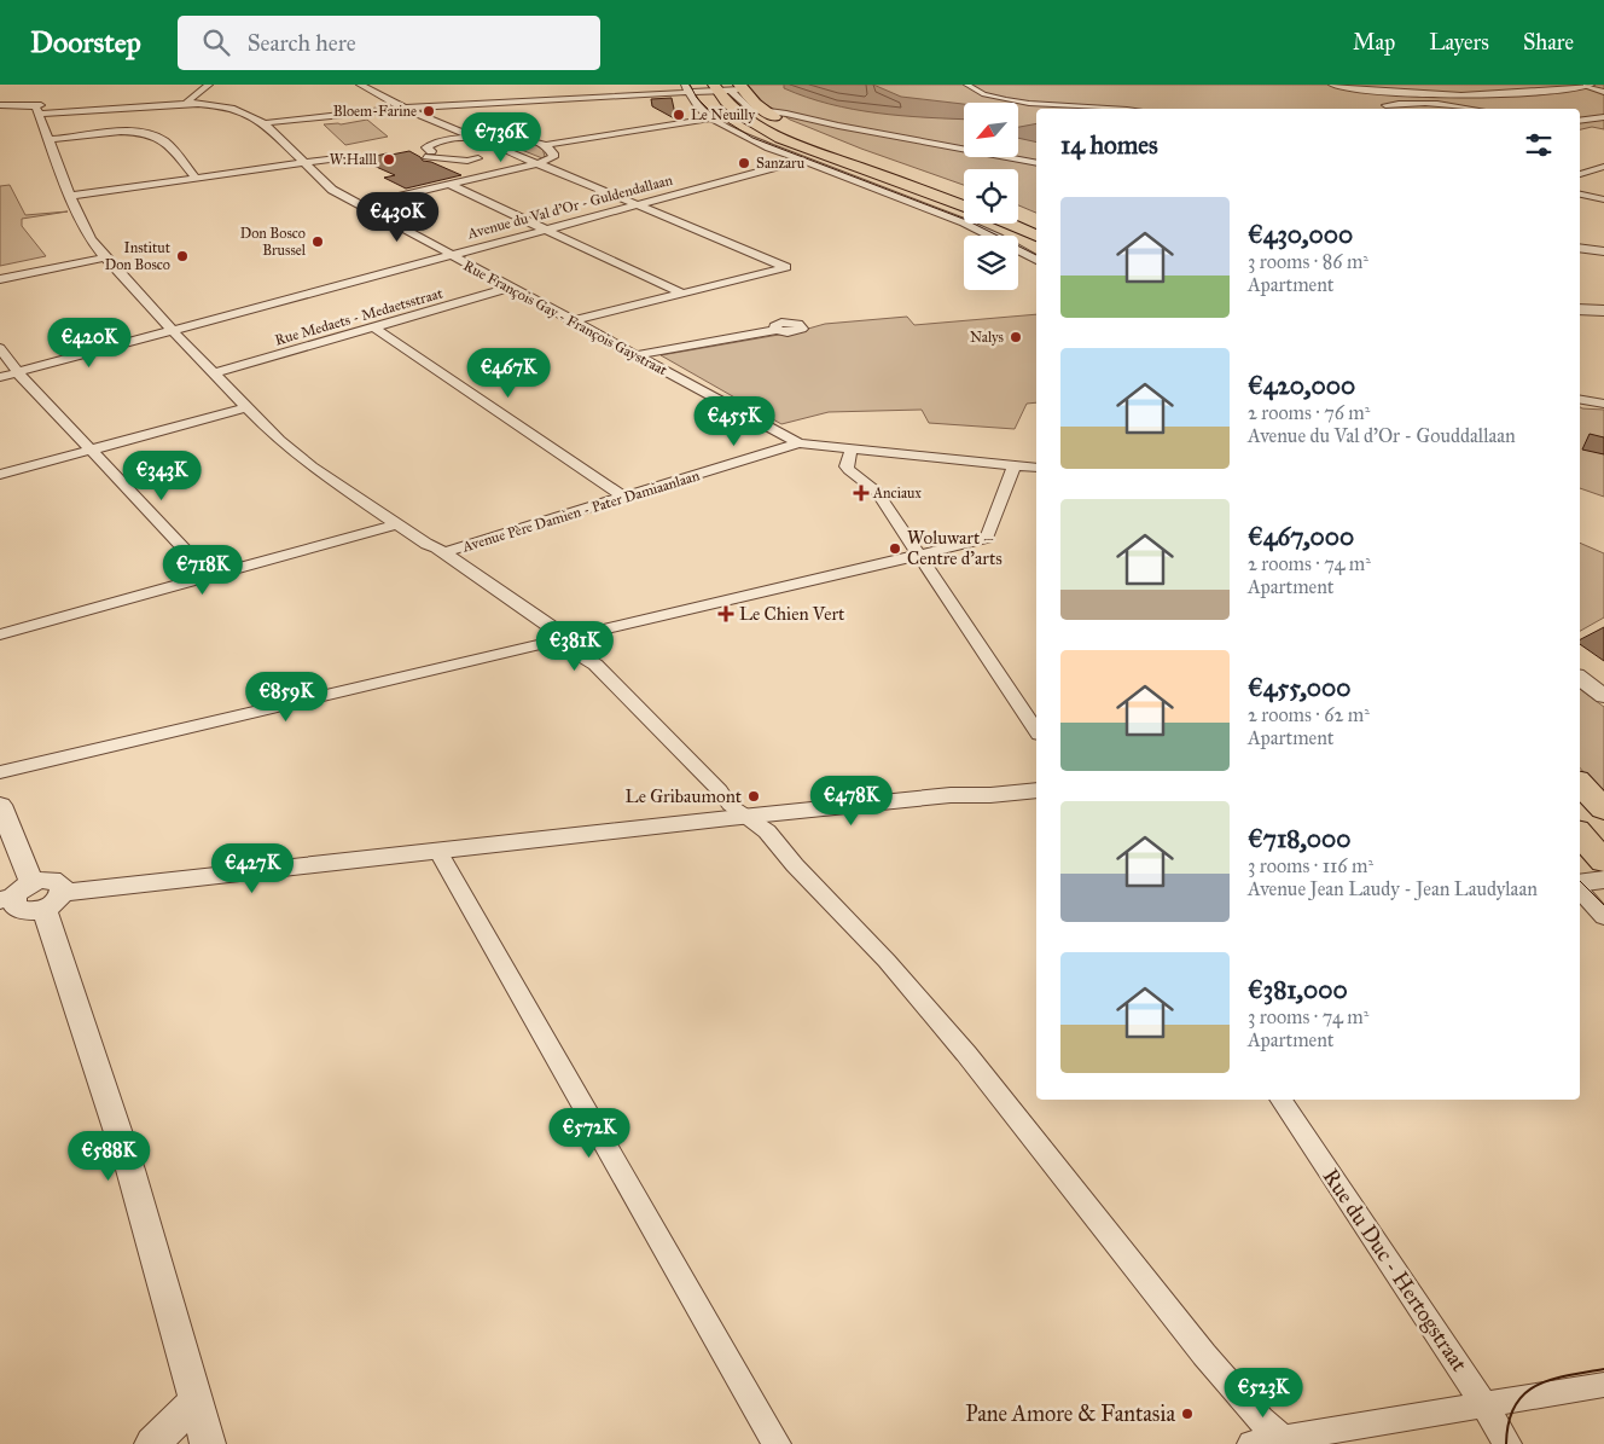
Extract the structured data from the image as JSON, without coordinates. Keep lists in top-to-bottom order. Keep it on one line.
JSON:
{"streets":{"street":["Avenue du Val d'Or - Guldendallaan","Rue Medaets - Medaetsstraat","Rue François Gay - François Gaystraat","Avenue Père Damien - Pater Damiaanlaan","Rue du Duc - Hertogstraat"]},"crossings":[["Avenue du Val d'Or - Guldendallaan","Rue François Gay - François Gaystraat"],["Rue Medaets - Medaetsstraat","Rue François Gay - François Gaystraat"],["Rue François Gay - François Gaystraat","Avenue Père Damien - Pater Damiaanlaan"]],"places":{"other":["Bloem-Farine","Le Neuilly","W:Halll","Sanzaru","Don Bosco Brussel","Institut Don Bosco","Nalys","Woluwart – Centre d'arts","Le Gribaumont","Pane Amore & Fantasia"],"health":["Anciaux","Le Chien Vert"]},"north":"bottom left","page":{"header":"Doorstep","search":"Search here","nav":["Map","Layers","Share"],"heading":"14 homes","price":["€736K","€430K","€420K","€467K","€455K","€343K","€718K","€381K","€859K","€478K","€427K","€572K","€588K","€523K"],"list":[{"name":"€430,000","note":"3 rooms · 86 m² · Apartment"},{"name":"€420,000","note":"2 rooms · 76 m² · Avenue du Val d'Or - Gouddallaan"},{"name":"€467,000","note":"2 rooms · 74 m² · Apartment"},{"name":"€455,000","note":"2 rooms · 62 m² · Apartment"},{"name":"€718,000","note":"3 rooms · 116 m² · Avenue Jean Laudy - Jean Laudylaan"},{"name":"€381,000","note":"3 rooms · 74 m² · Apartment"}]}}
